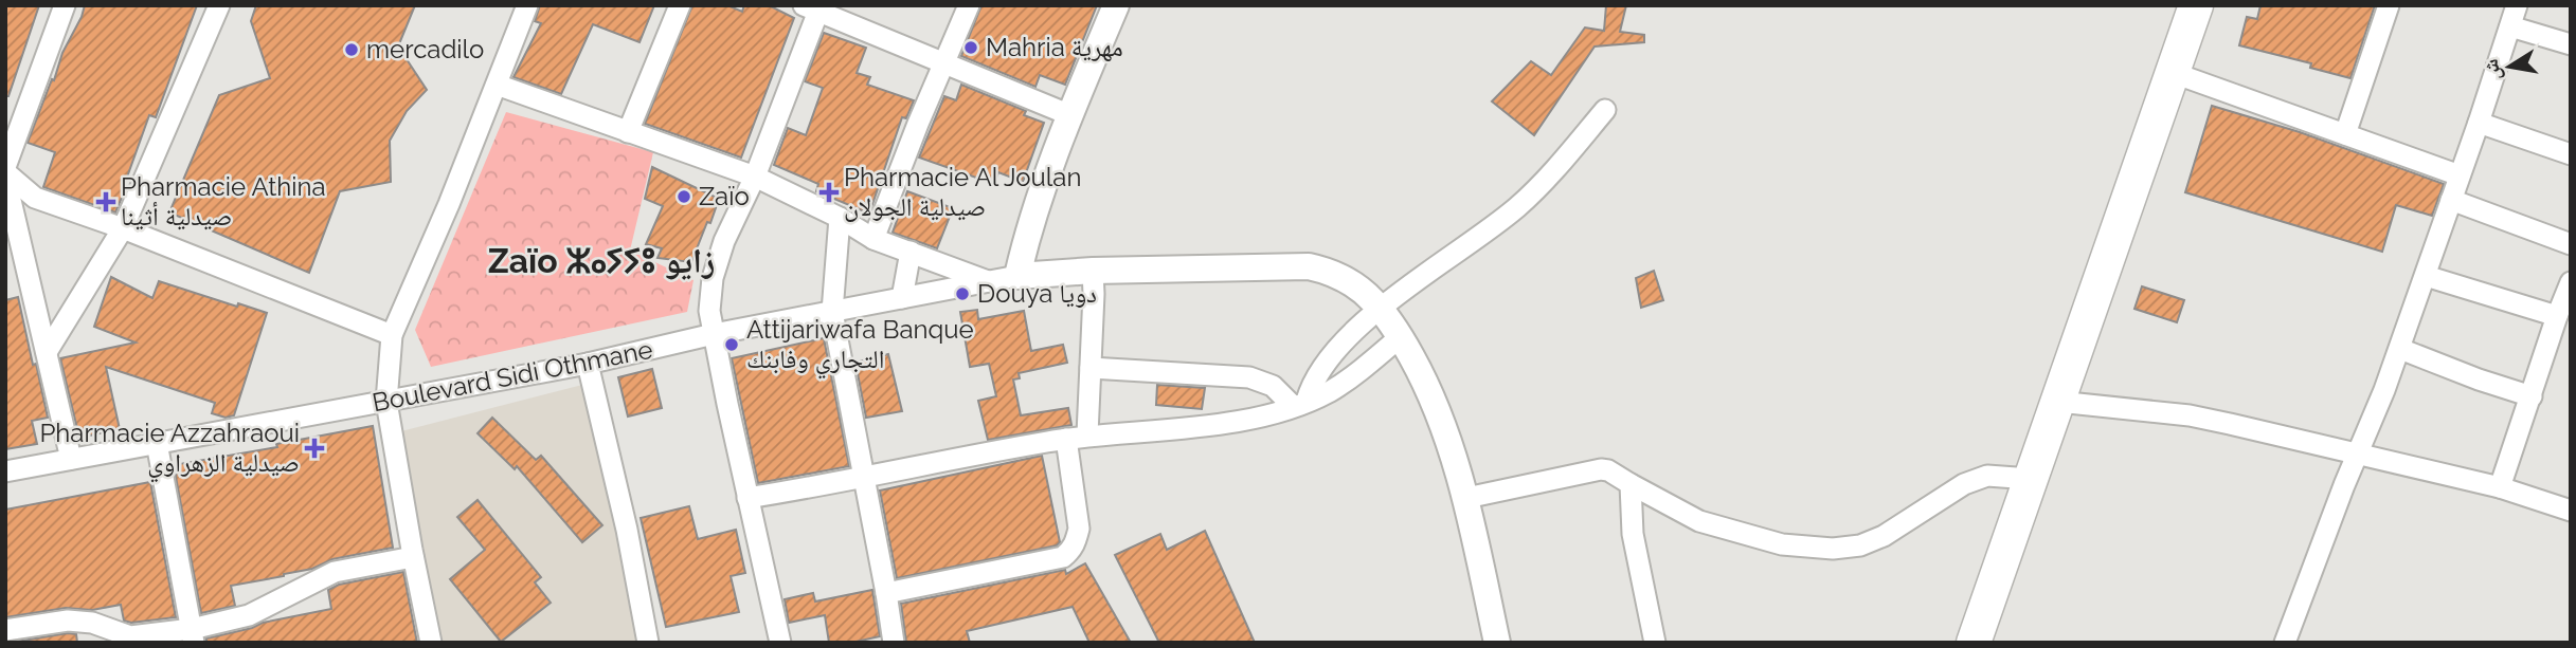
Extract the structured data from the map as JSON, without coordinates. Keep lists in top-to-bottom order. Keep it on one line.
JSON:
{"streets":{"street":["Boulevard Sidi Othmane"]},"districts":["Zaïo ⵣⴰⵢⵢⵓ زايو"],"places":{"other":["Mahria مهرية","mercadilo","Zaïo","Douya دويا","Attijariwafa Banque التجاري وفابنك"],"health":["Pharmacie Al Joulan صيدلية الجولان","Pharmacie Athina صيدلية أثينا","Pharmacie Azzahraoui صيدلية الزهراوي"]},"north":"left"}
